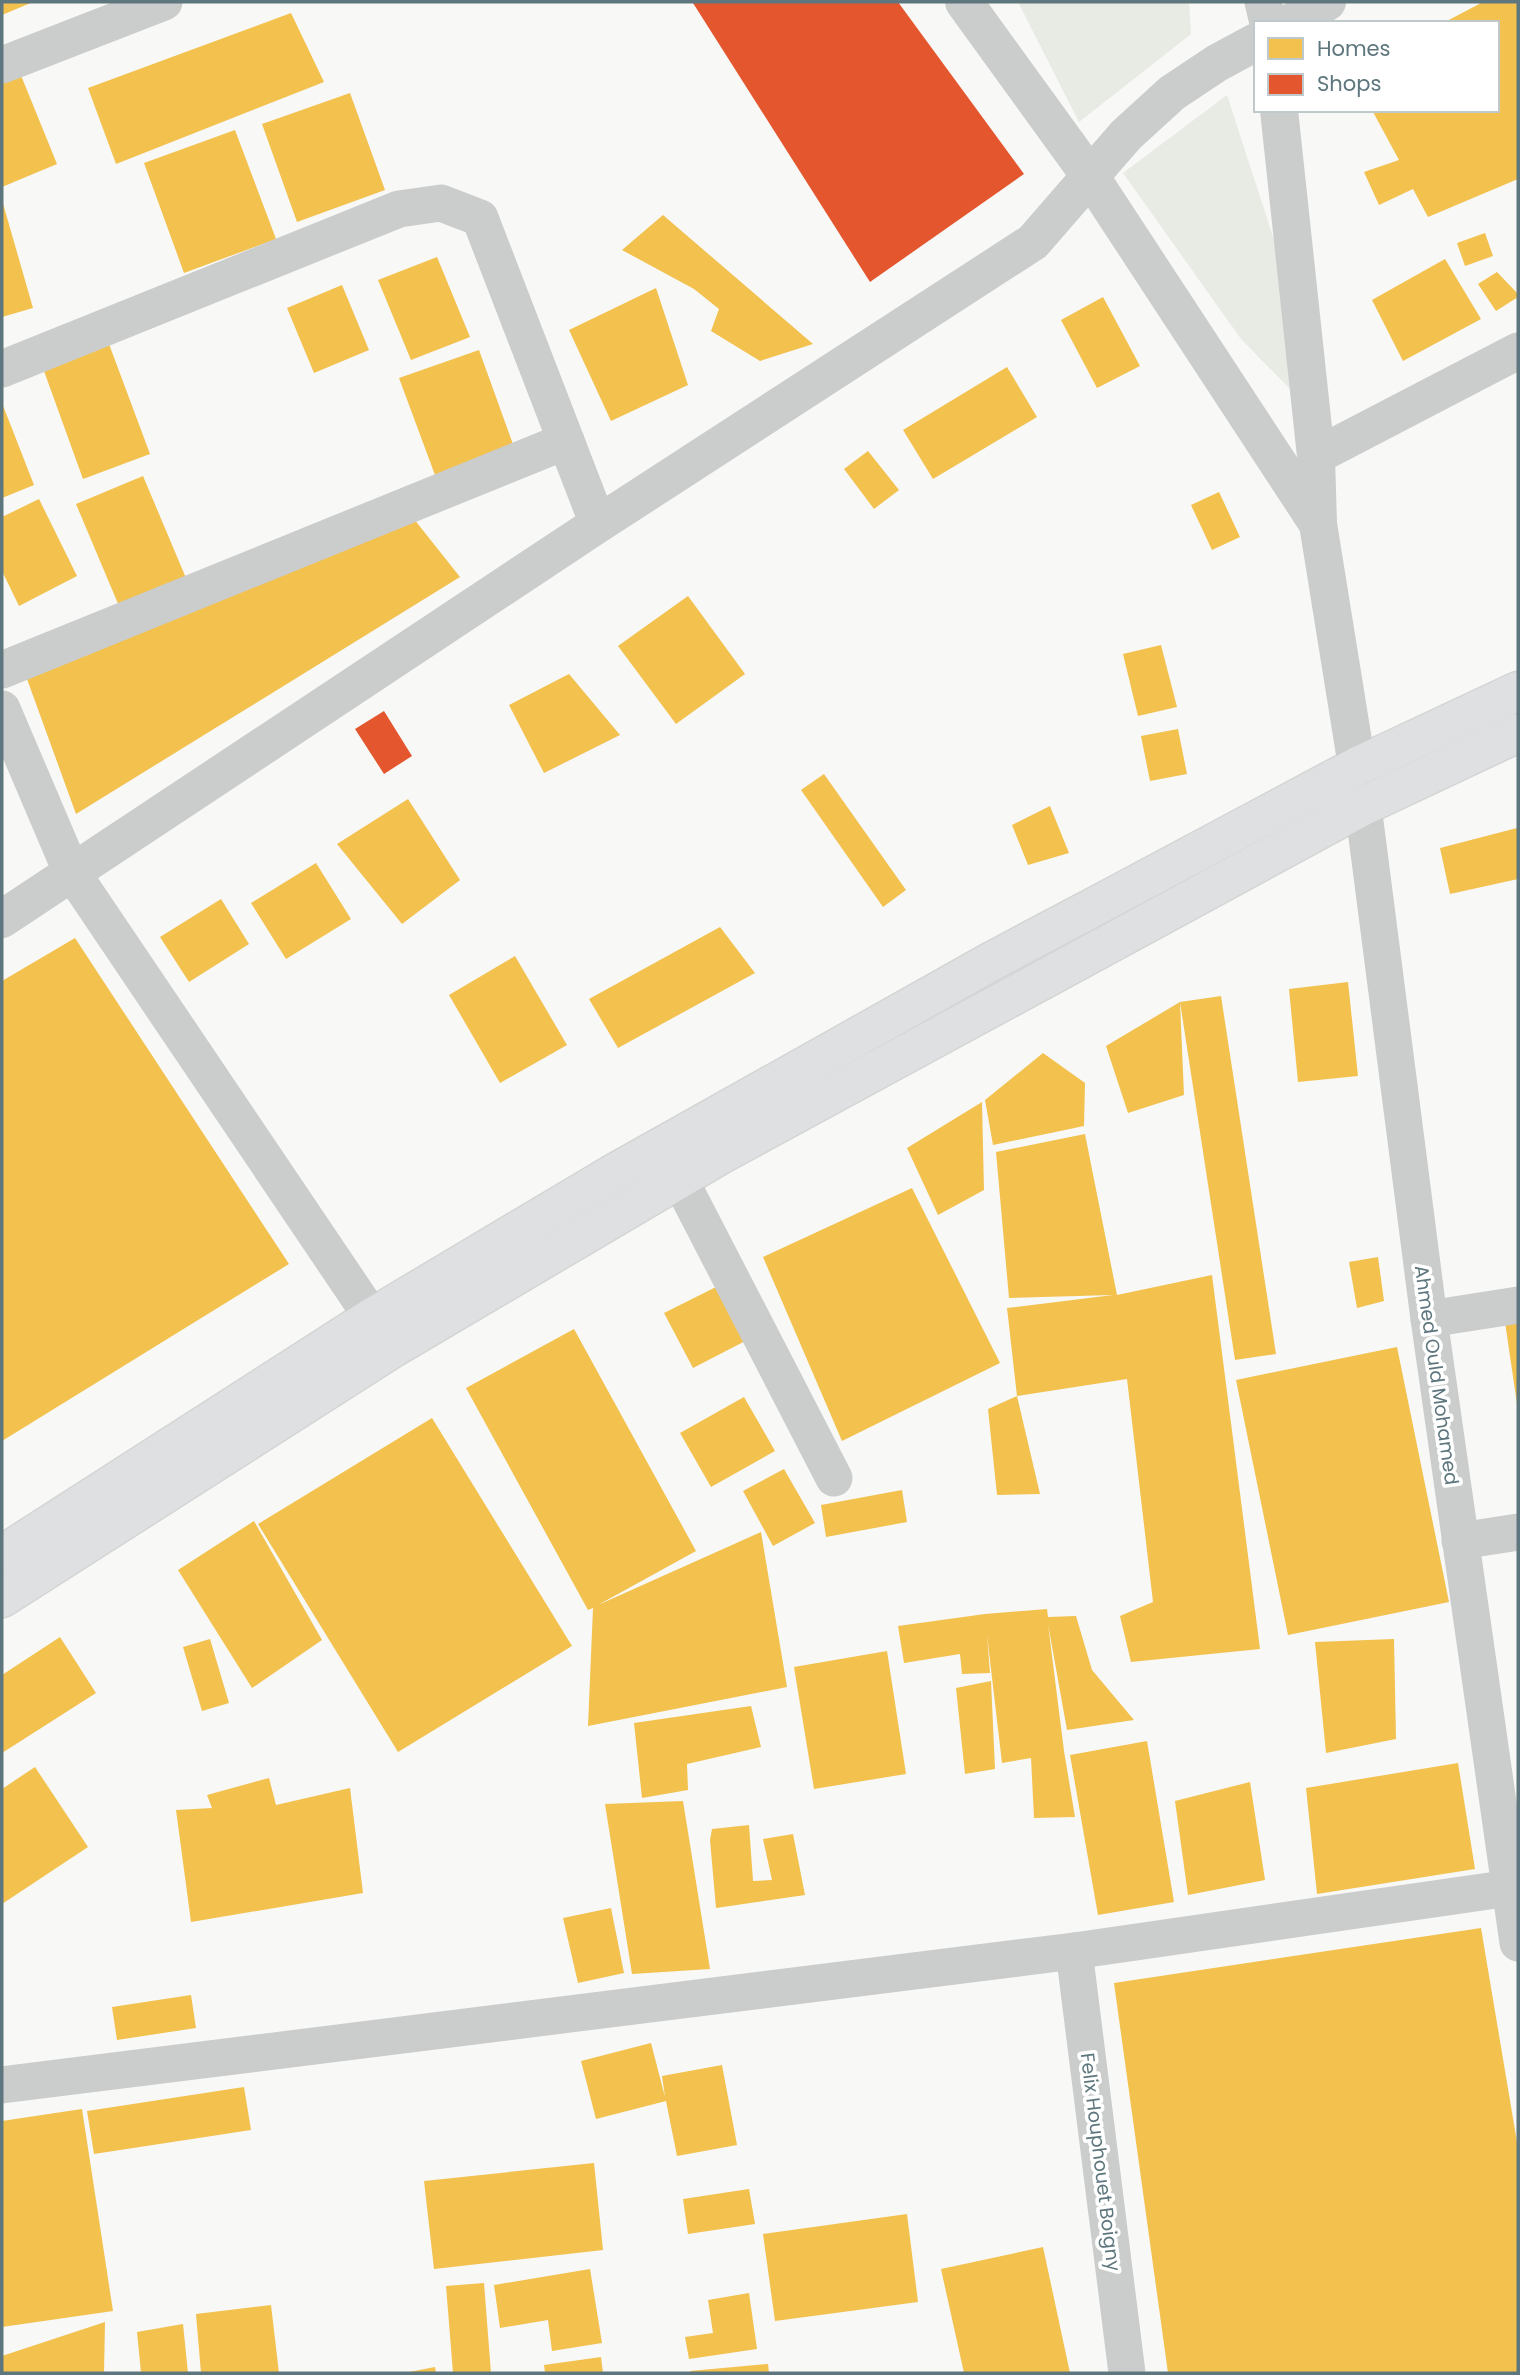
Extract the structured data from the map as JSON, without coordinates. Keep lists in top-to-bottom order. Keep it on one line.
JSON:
{"streets":{"street":["Ahmed Ould Mohamed","Felix Houphouet Boigny"]},"legend":["Homes","Shops"]}
